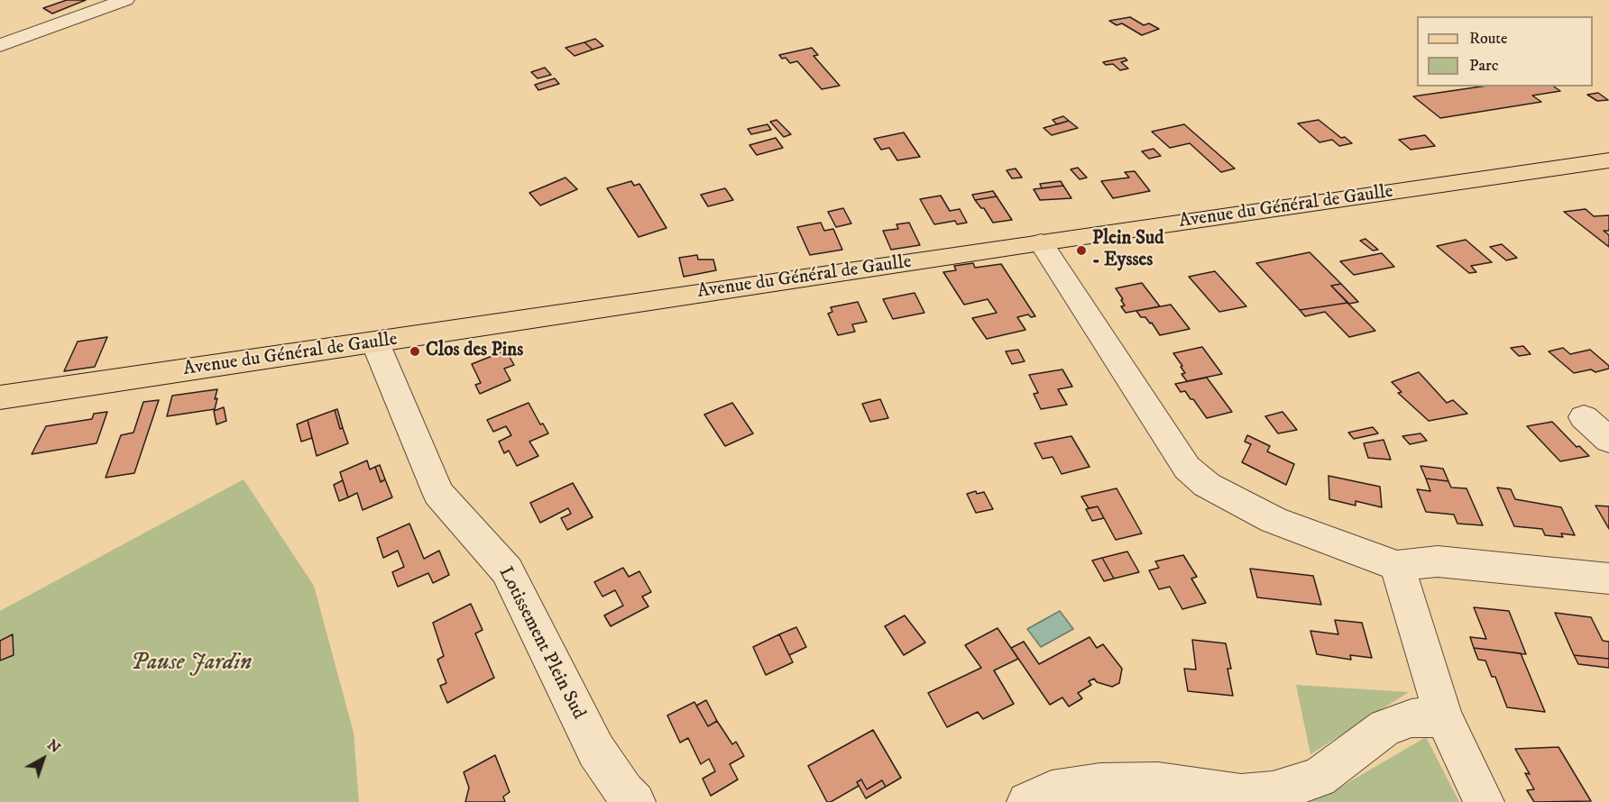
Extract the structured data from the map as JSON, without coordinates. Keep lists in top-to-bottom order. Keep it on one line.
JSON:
{"streets":{"main road":["Avenue du Général de Gaulle"],"street":["Lotissement Plein Sud"]},"crossings":[["Avenue du Général de Gaulle","Lotissement Plein Sud"]],"parks":["Pause Jardin"],"places":["Plein Sud - Eysses","Clos des Pins"],"legend":["Route","Parc"],"north":"top right"}
